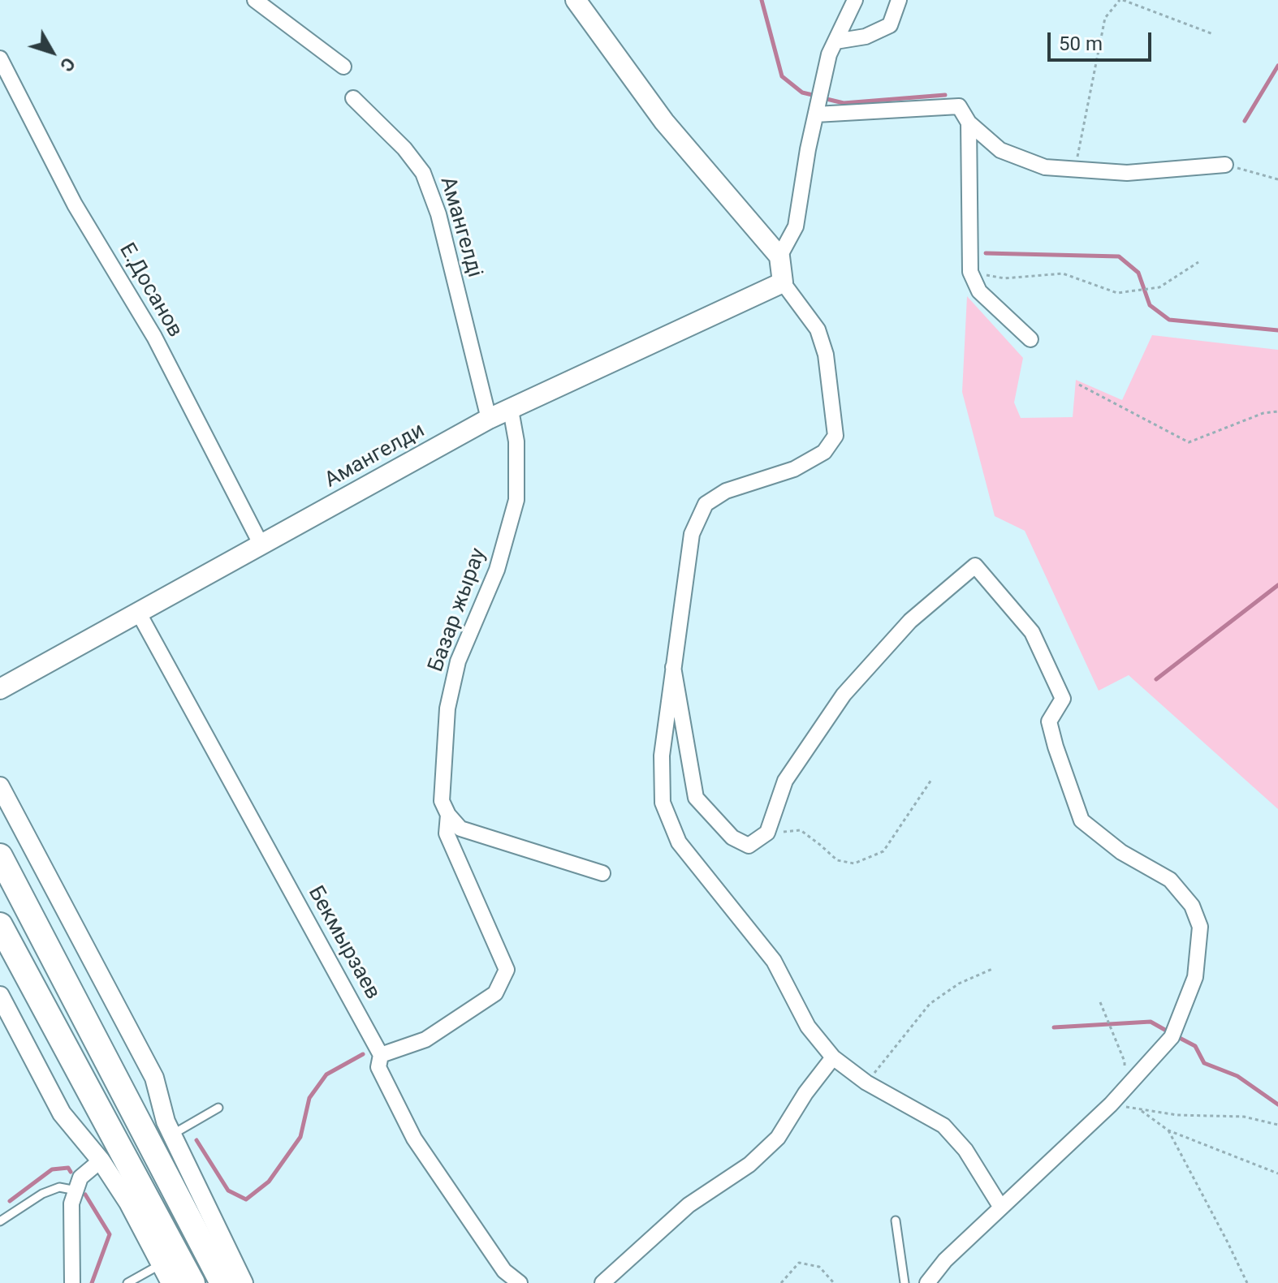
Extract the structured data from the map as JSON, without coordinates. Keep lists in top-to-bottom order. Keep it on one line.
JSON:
{"streets":{"main road":["Амангелди"],"street":["Амангелді","Е.Досанов","Базар жырау","Бекмырзаев"]},"crossings":[["Амангелді","Амангелди"],["Е.Досанов","Амангелди"],["Амангелди","Базар жырау"],["Амангелди","Бекмырзаев"],["Базар жырау","Бекмырзаев"]],"scale_bar":"50 m","north":"bottom right"}
